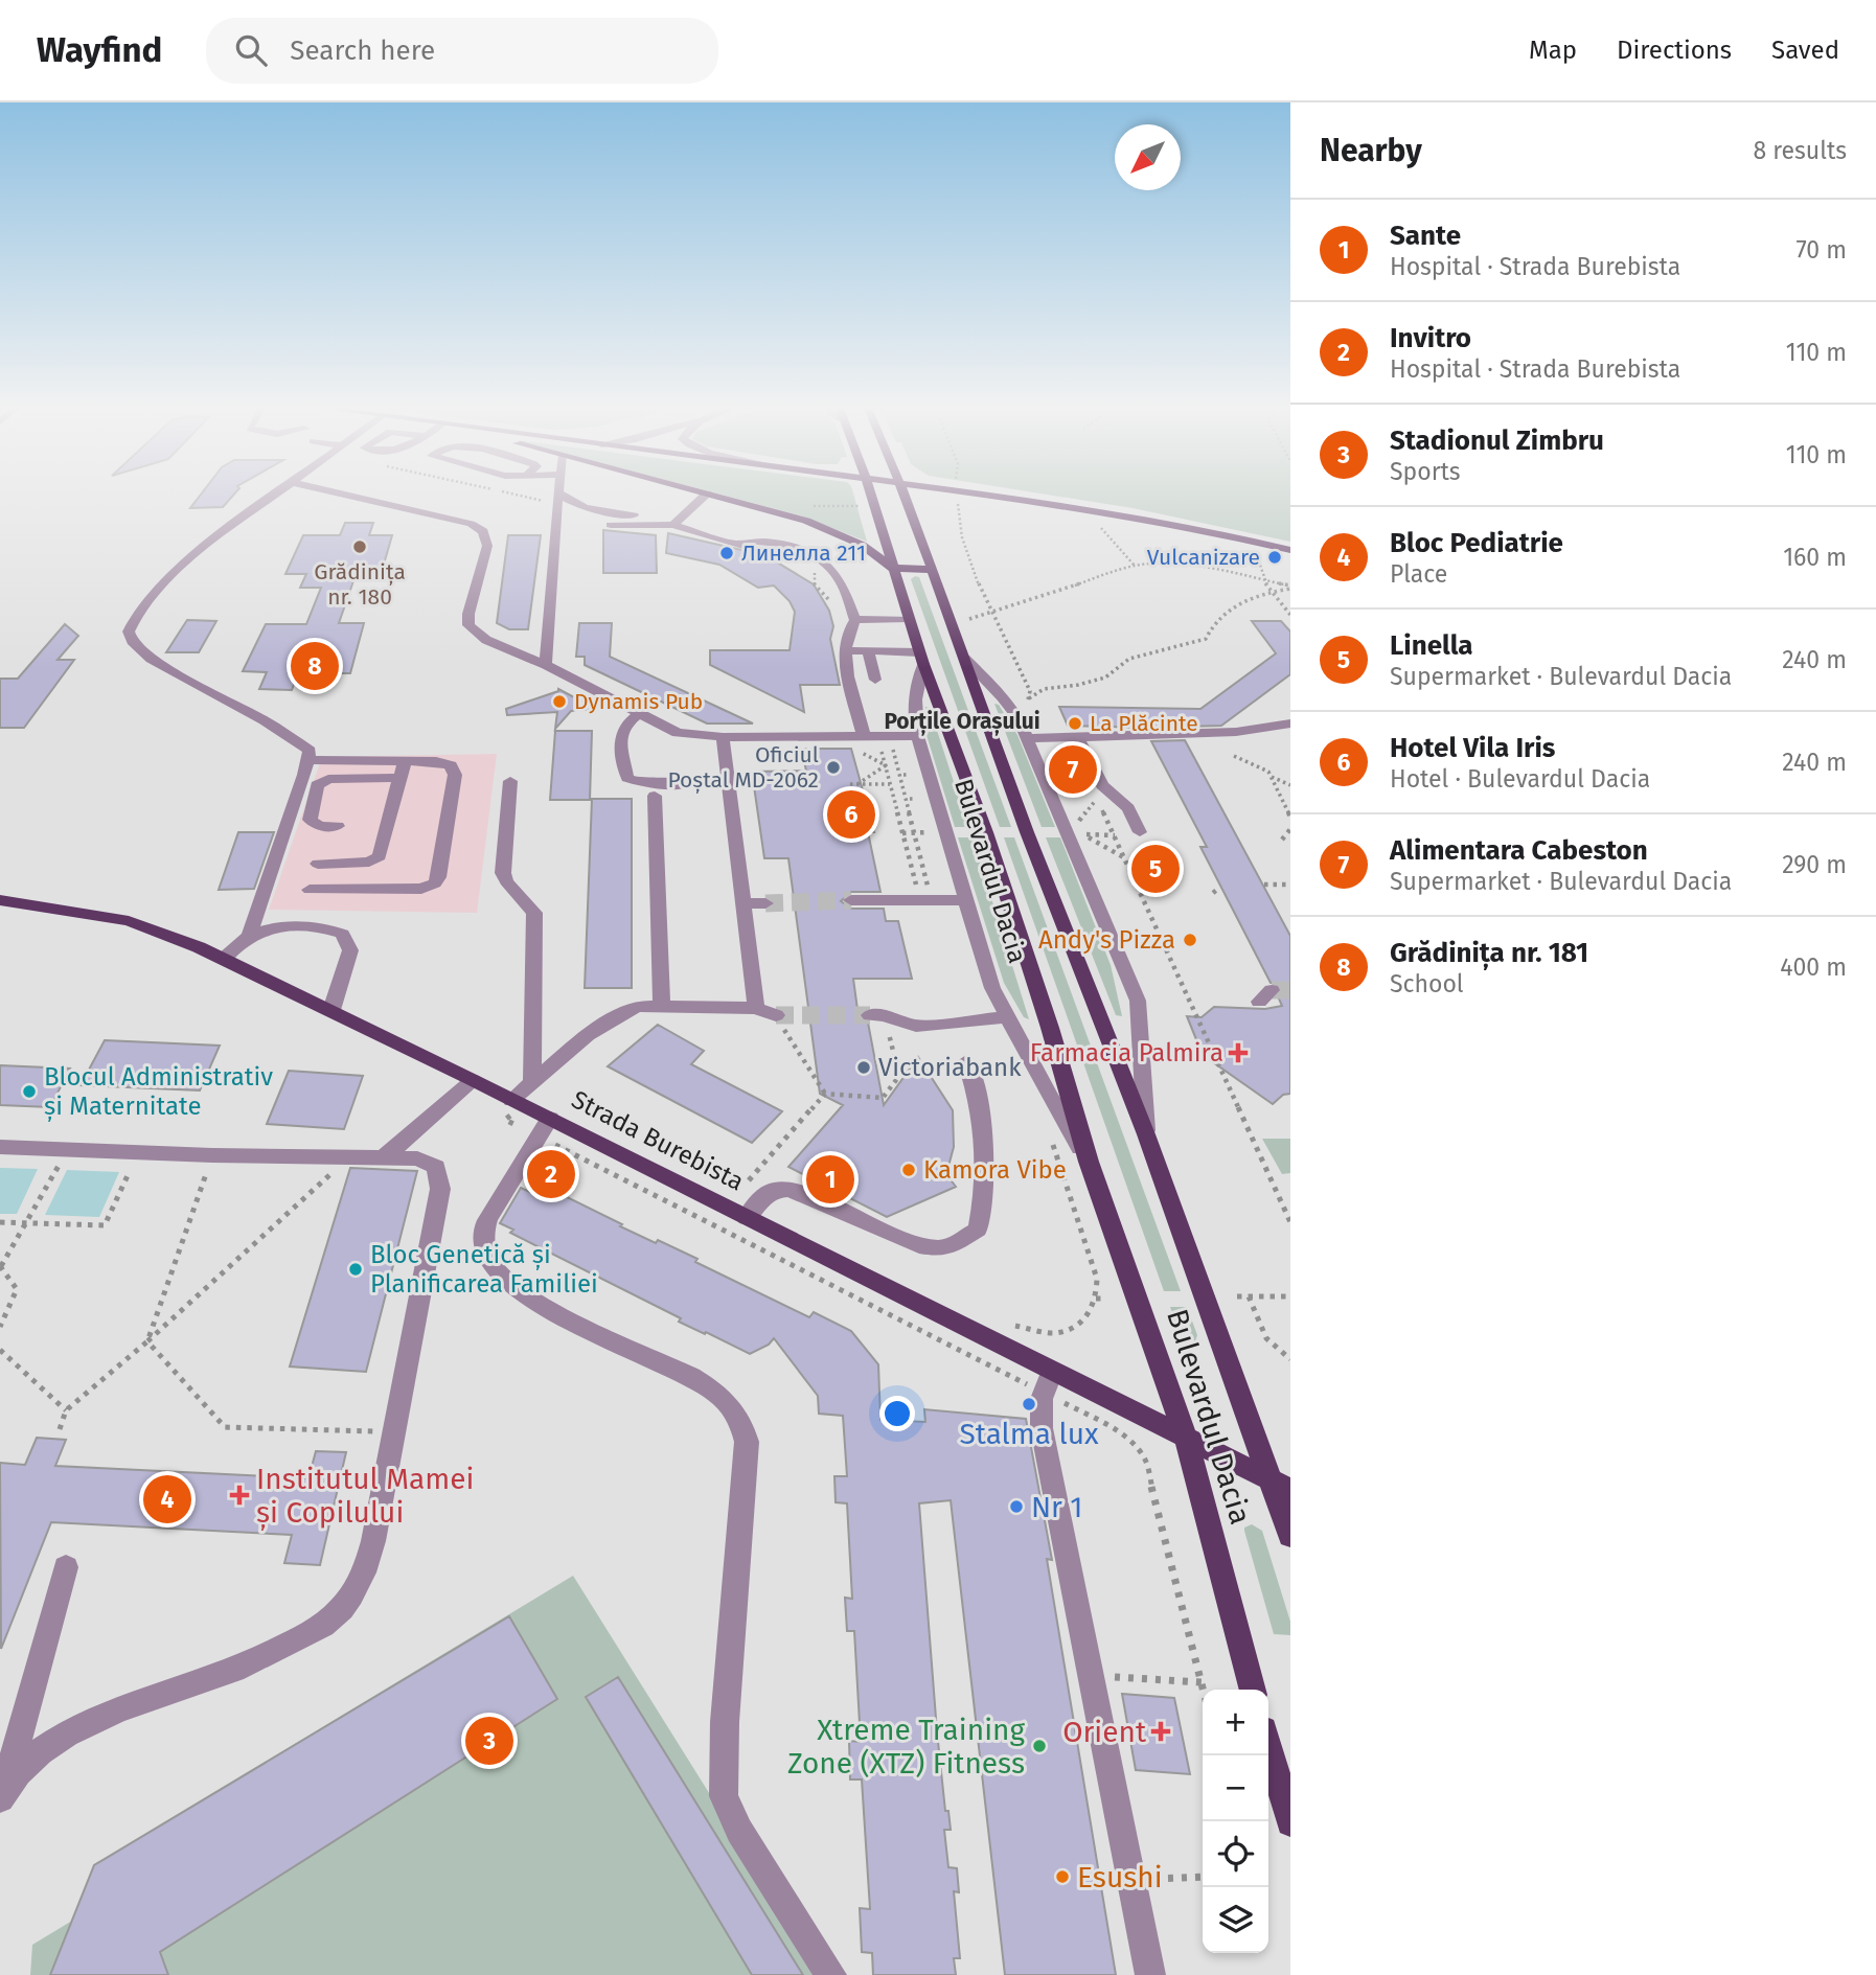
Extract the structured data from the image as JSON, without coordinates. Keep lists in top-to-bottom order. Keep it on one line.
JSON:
{"streets":{"main road":["Bulevardul Dacia","Strada Burebista"]},"crossings":[["Bulevardul Dacia","Strada Burebista"]],"districts":["Porțile Orașului"],"places":{"other":["Grădinița nr. 180","Линелла 211","Vulcanizare","Dynamis Pub","La Plăcinte","Oficiul Poștal MD-2062","Andy's Pizza","Victoriabank","Blocul Administrativ și Maternitate","Kamora Vibe","Bloc Genetică și Planificarea Familiei","Stalma lux","Nr 1","Xtreme Training Zone (XTZ) Fitness","Esushi"],"health":["Farmacia Palmira","Institutul Mamei și Copilului","Orient"]},"north":"bottom left","page":{"header":"Wayfind","search":"Search here","nav":["Map","Directions","Saved"],"heading":["Nearby","8 results"],"list":[{"mark":"1","name":"Sante","note":"Hospital · Strada Burebista","value":"70 m"},{"mark":"2","name":"Invitro","note":"Hospital · Strada Burebista","value":"110 m"},{"mark":"3","name":"Stadionul Zimbru","note":"Sports","value":"110 m"},{"mark":"4","name":"Bloc Pediatrie","note":"Place","value":"160 m"},{"mark":"5","name":"Linella","note":"Supermarket · Bulevardul Dacia","value":"240 m"},{"mark":"6","name":"Hotel Vila Iris","note":"Hotel · Bulevardul Dacia","value":"240 m"},{"mark":"7","name":"Alimentara Cabeston","note":"Supermarket · Bulevardul Dacia","value":"290 m"},{"mark":"8","name":"Grădinița nr. 181","note":"School","value":"400 m"}],"pins":["8","7","6","5","2","1","4","3"],"map_buttons":["+","−"]}}
